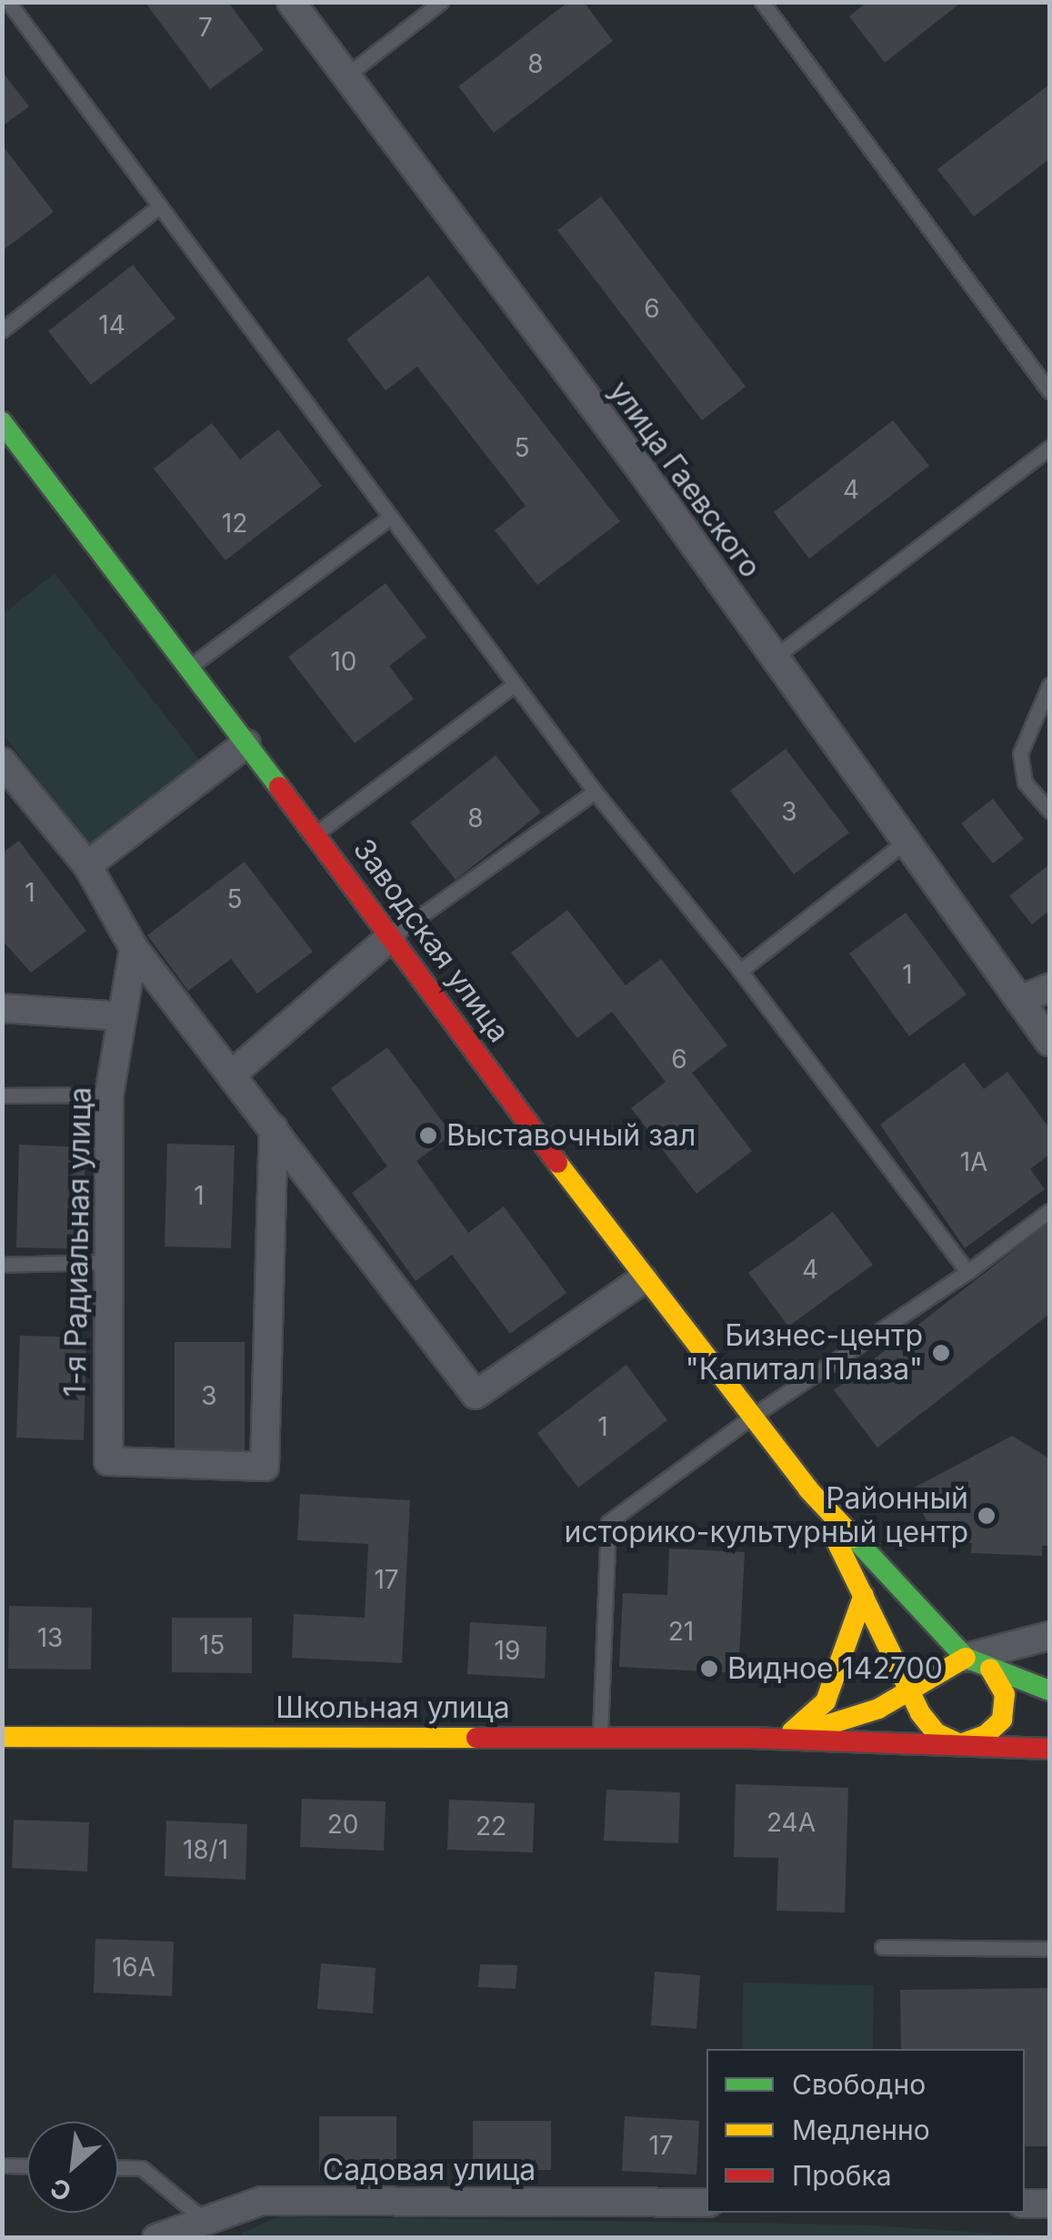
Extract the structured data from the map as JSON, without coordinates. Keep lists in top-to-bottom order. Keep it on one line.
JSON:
{"streets":{"street":["улица Гаевского","Заводская улица","1-я Радиальная улица","Школьная улица","Садовая улица"]},"places":["Выставочный зал","Бизнес-центр \"Капитал Плаза\"","Районный историко-культурный центр","Видное 142700"],"house_numbers":["7","8","6","14","5","4","12","10","3","8","1","5","1","6","1А","1","4","3","1","17","21","13","15","19","24А","20","22","18/1","16А","17"],"legend":["Свободно","Медленно","Пробка"],"north":"bottom left"}
